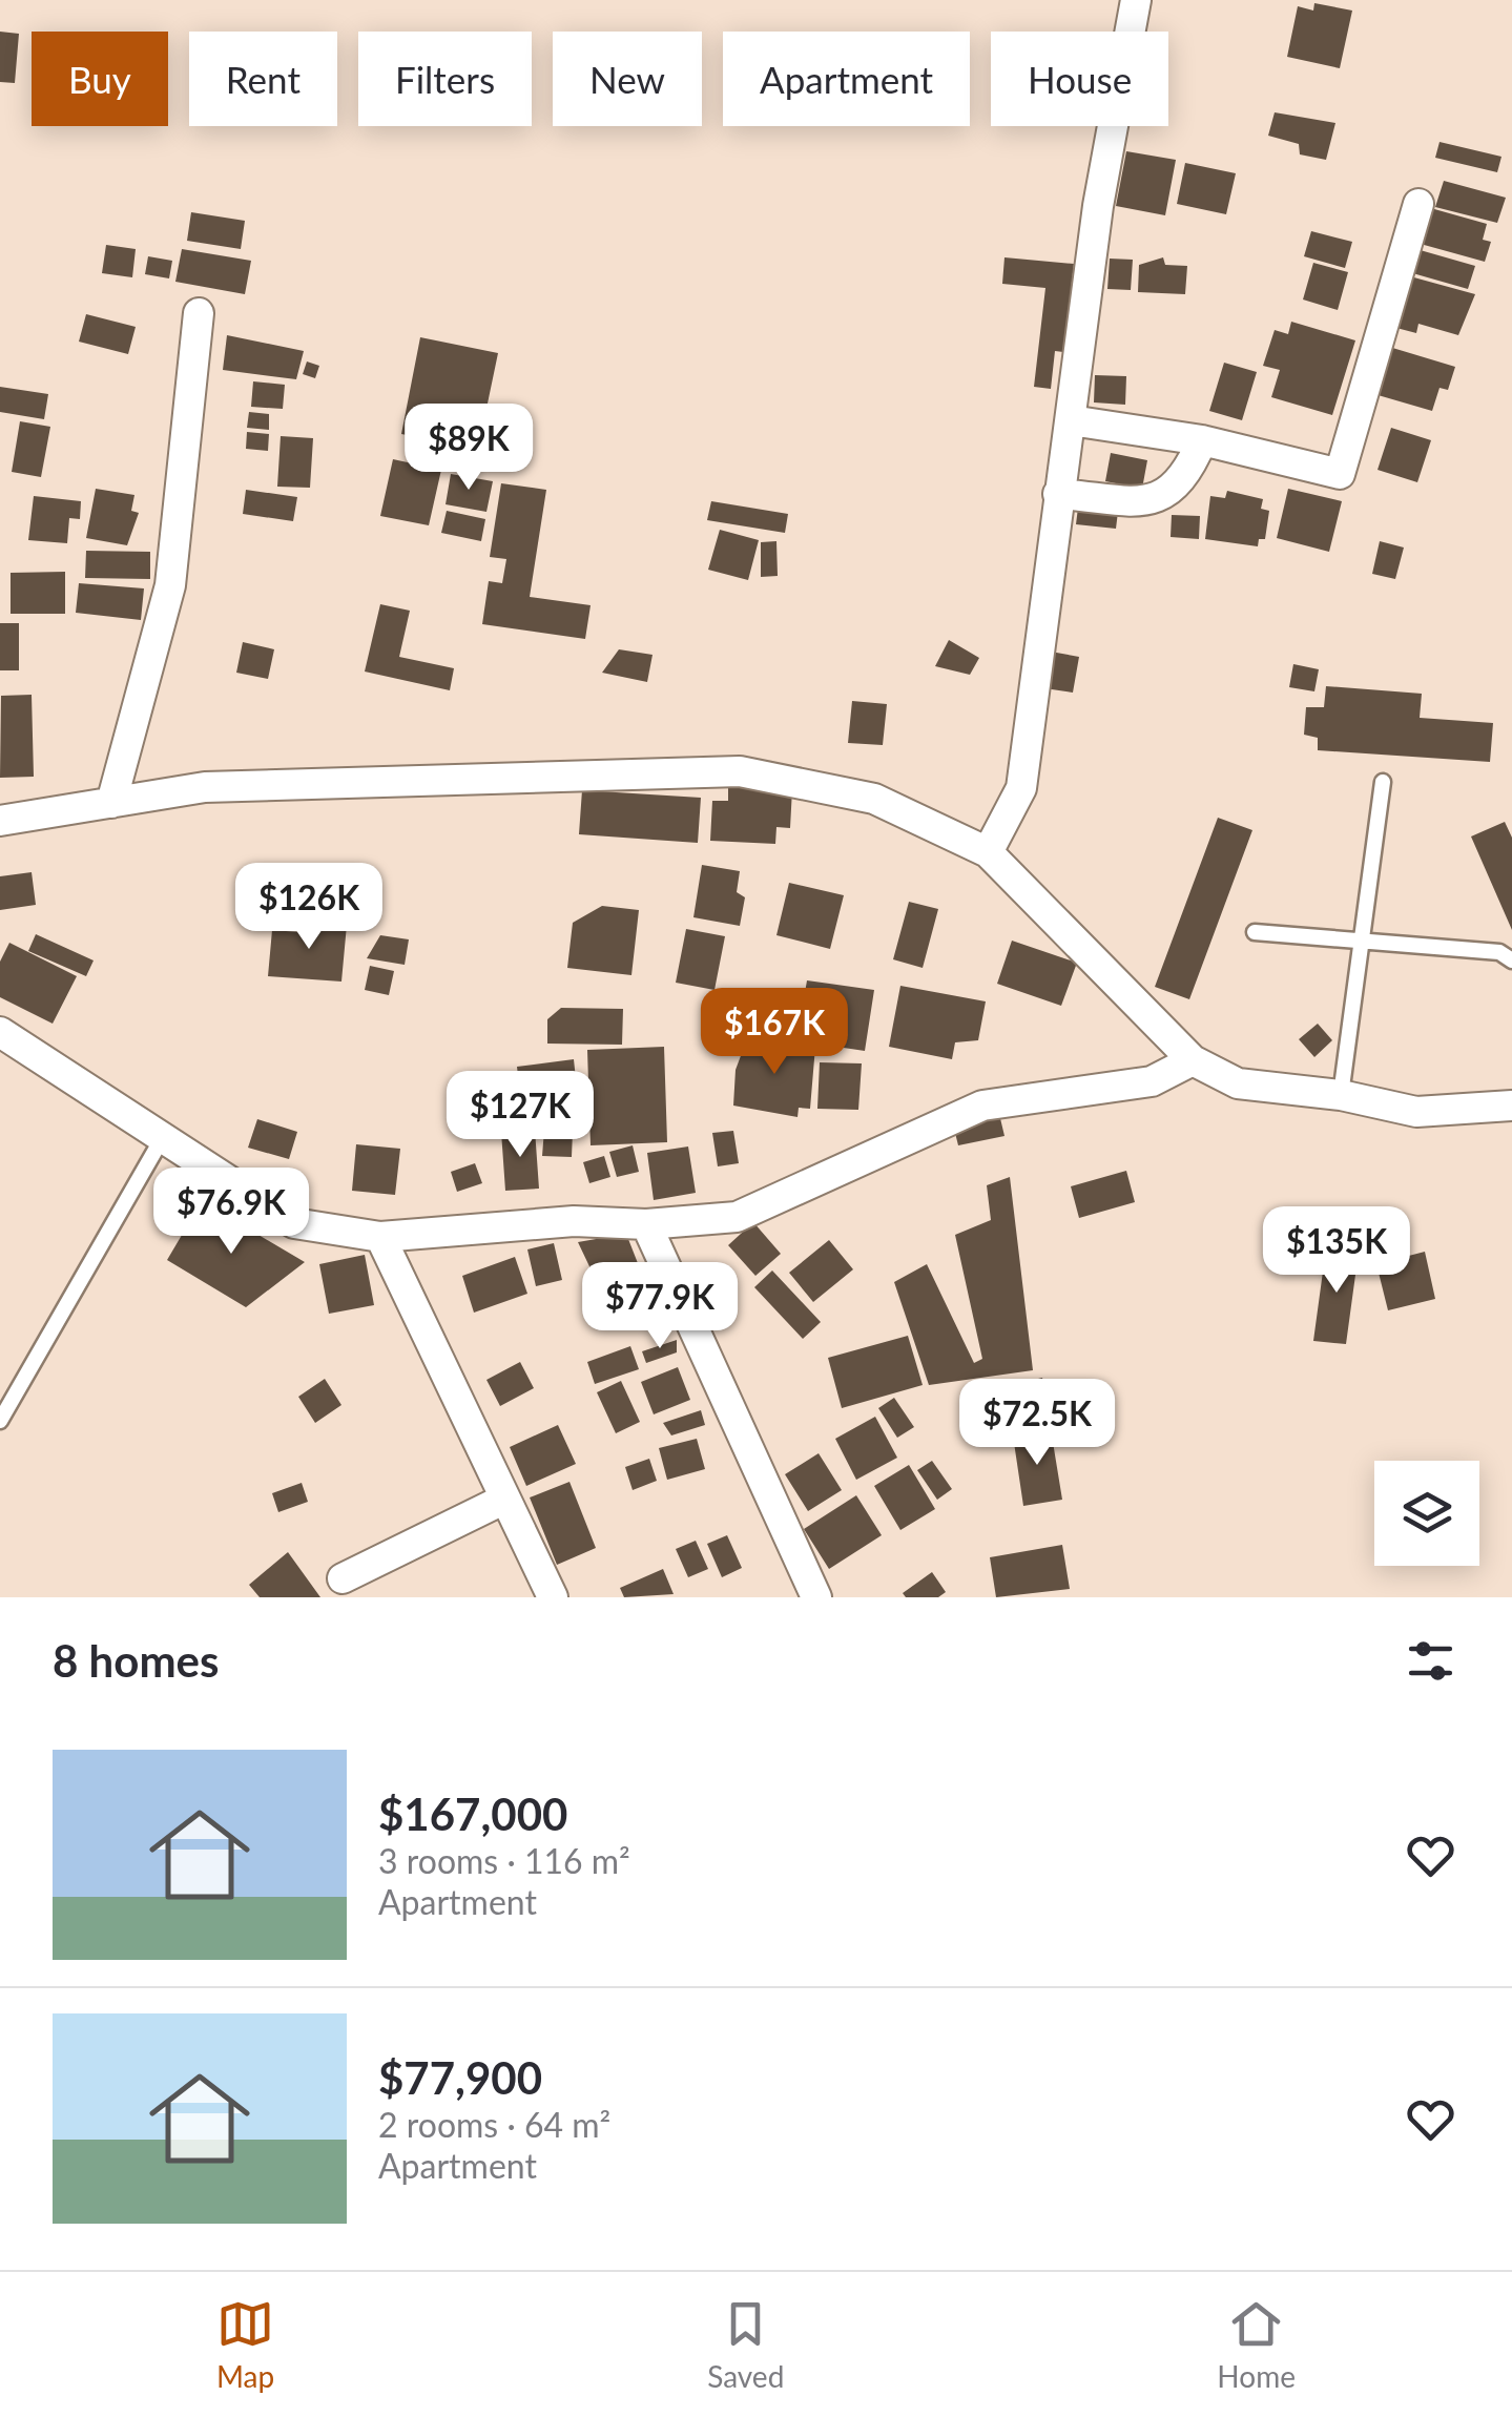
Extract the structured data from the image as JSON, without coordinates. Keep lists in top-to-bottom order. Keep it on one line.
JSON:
{"page":{"chip":["Buy","Rent","Filters","New","Apartment","House"],"price":["$89K","$126K","$167K","$127K","$76.9K","$135K","$77.9K","$72.5K"],"heading":"8 homes","list":[{"name":"$167,000","note":"3 rooms · 116 m² · Apartment"},{"name":"$77,900","note":"2 rooms · 64 m² · Apartment"}],"tabs":["Map","Saved","Home"]}}
